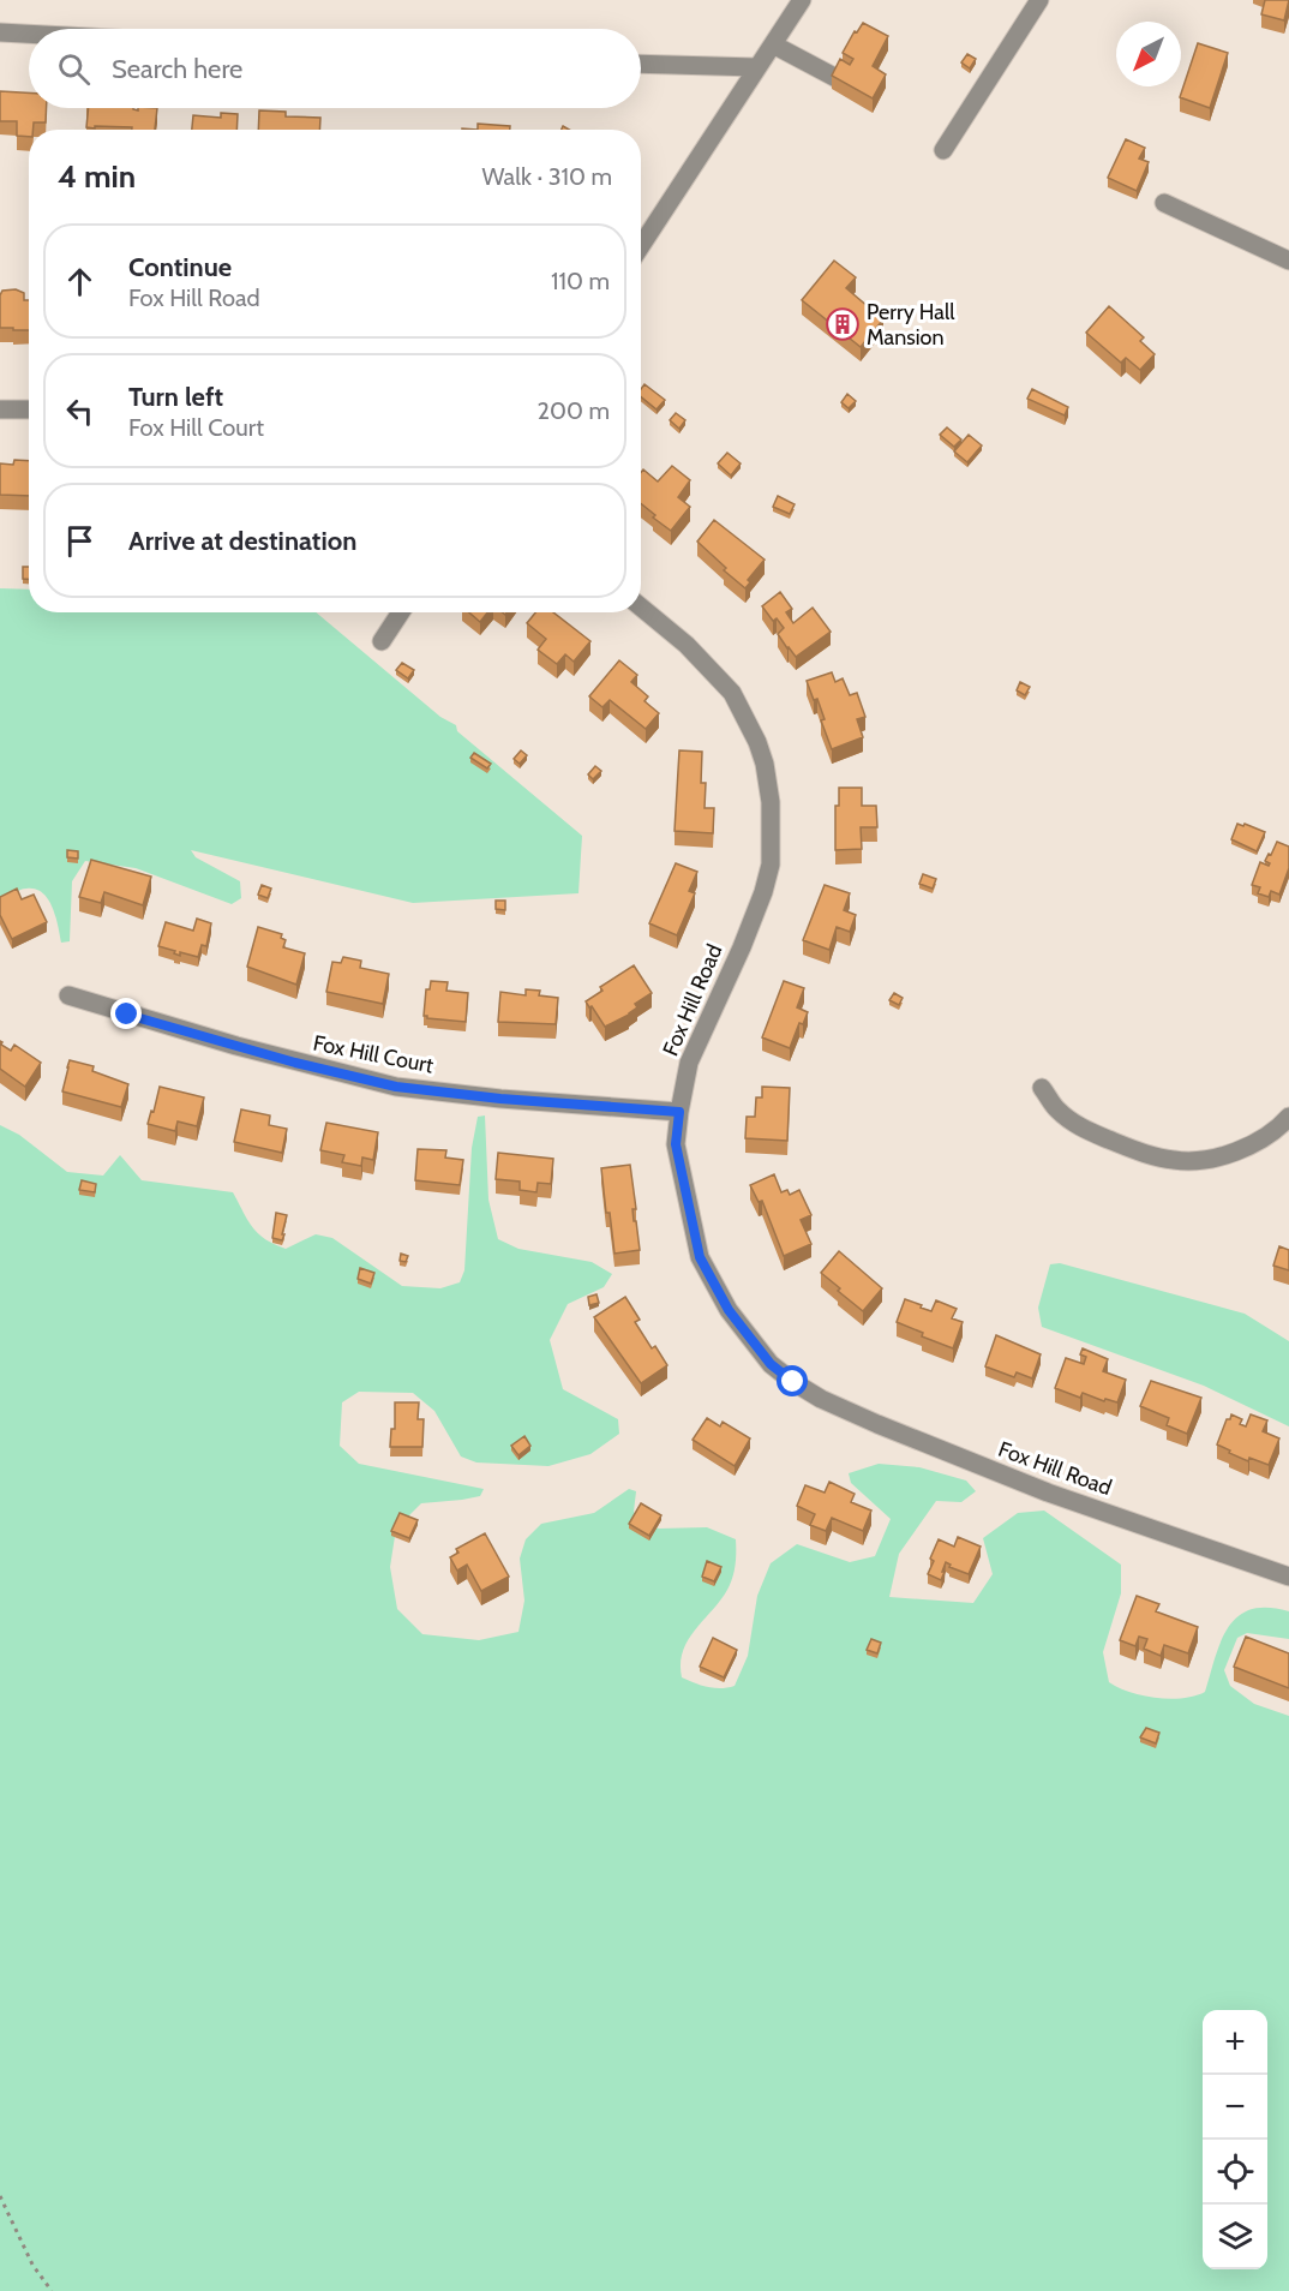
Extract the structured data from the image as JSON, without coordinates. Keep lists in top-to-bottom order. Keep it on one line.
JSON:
{"streets":{"street":["Fox Hill Road","Fox Hill Court"]},"crossings":[["Fox Hill Road","Fox Hill Court"]],"places":{"building":["Perry Hall Mansion"]},"north":"bottom left","page":{"search":"Search here","heading":["4 min","Walk · 310 m"],"list":[["Continue","Fox Hill Road","110 m"],["Turn left","Fox Hill Court","200 m"],"Arrive at destination"],"map_buttons":["+","−"]}}
